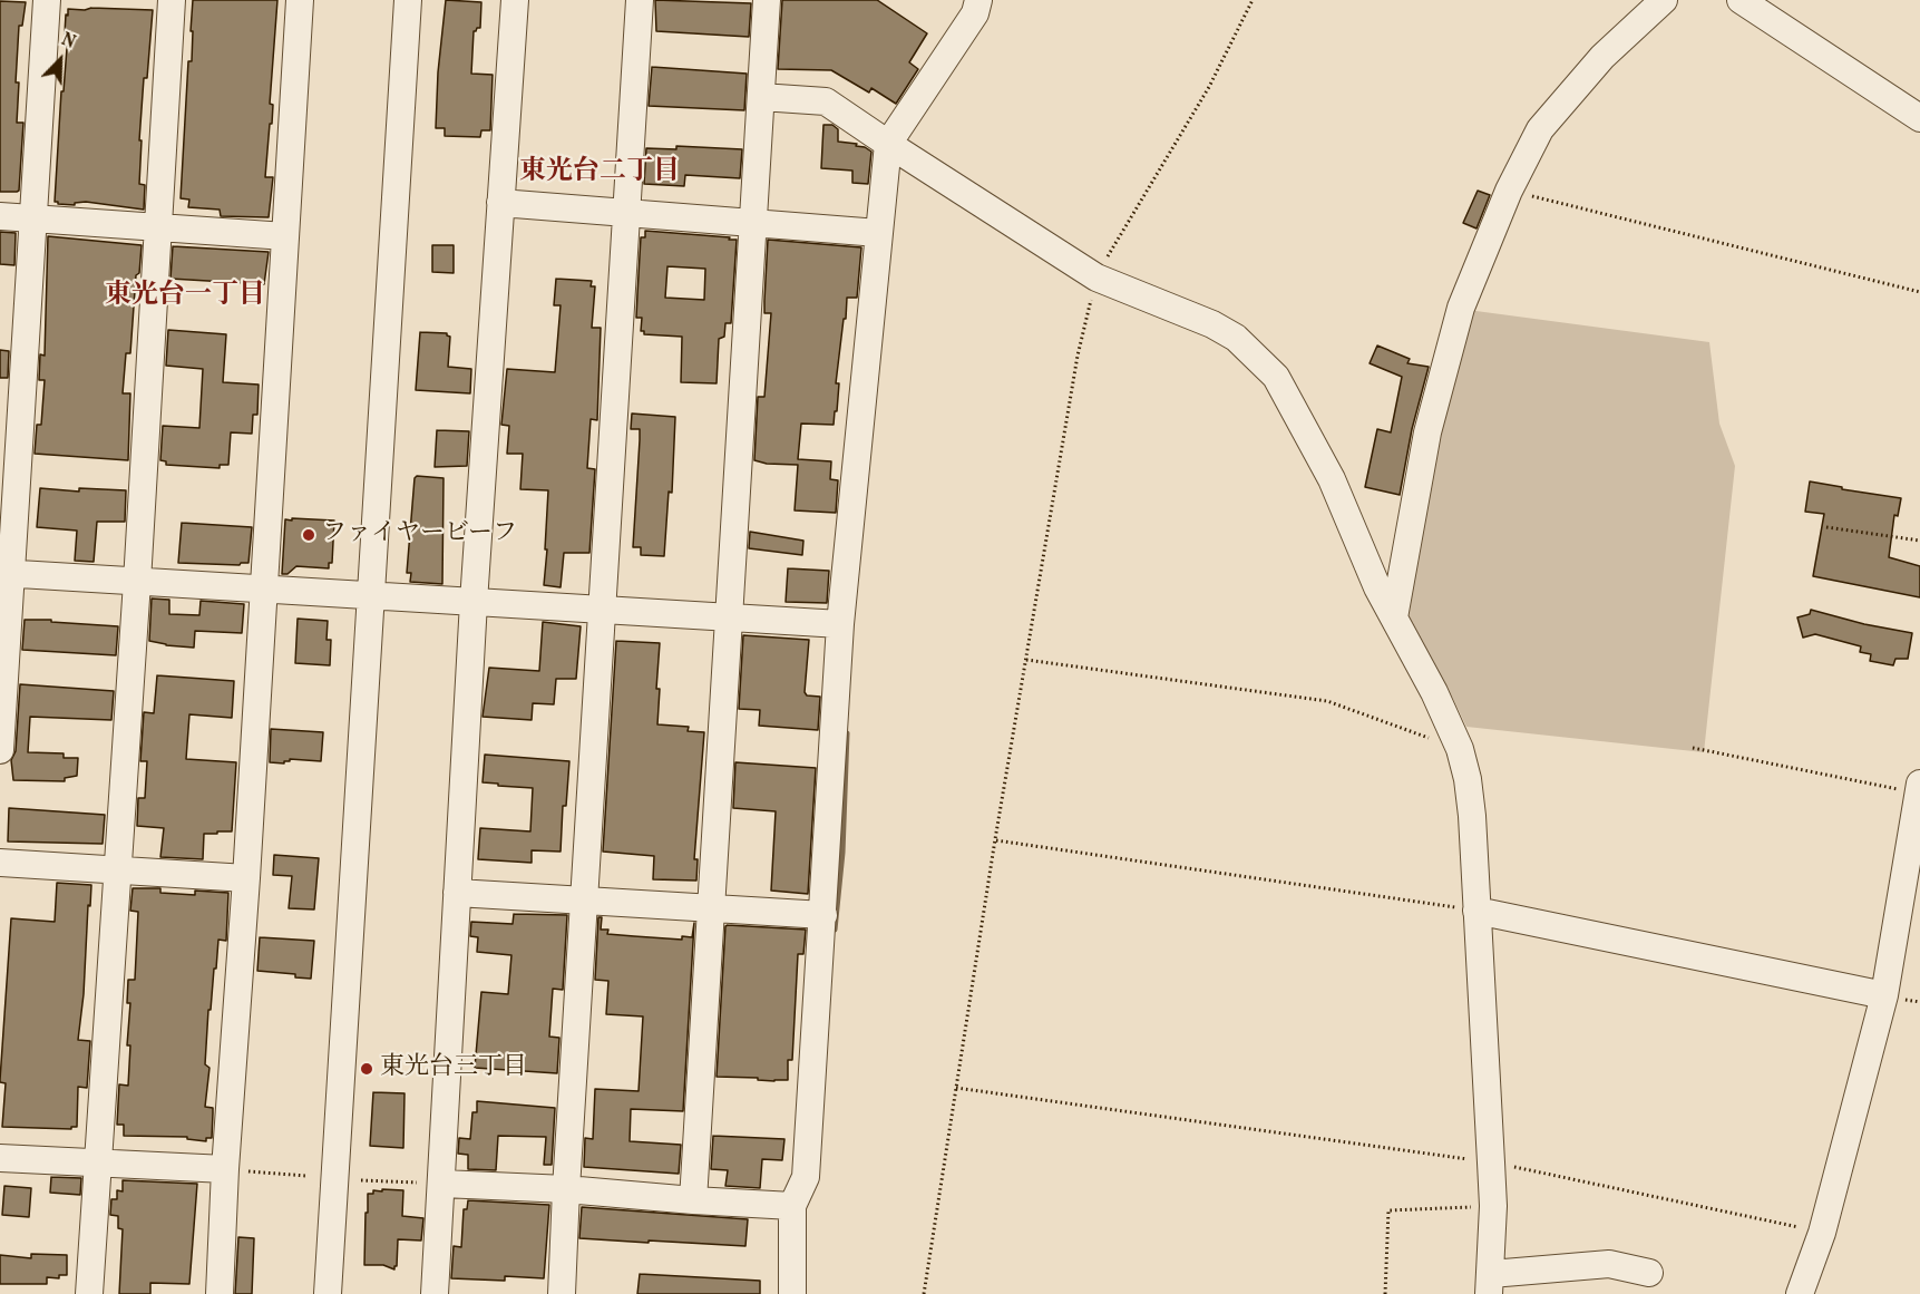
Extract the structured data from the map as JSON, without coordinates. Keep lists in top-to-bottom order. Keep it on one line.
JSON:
{"districts":["東光台二丁目","東光台一丁目"],"places":["ファイヤービーフ","東光台三丁目"],"north":"top right"}
